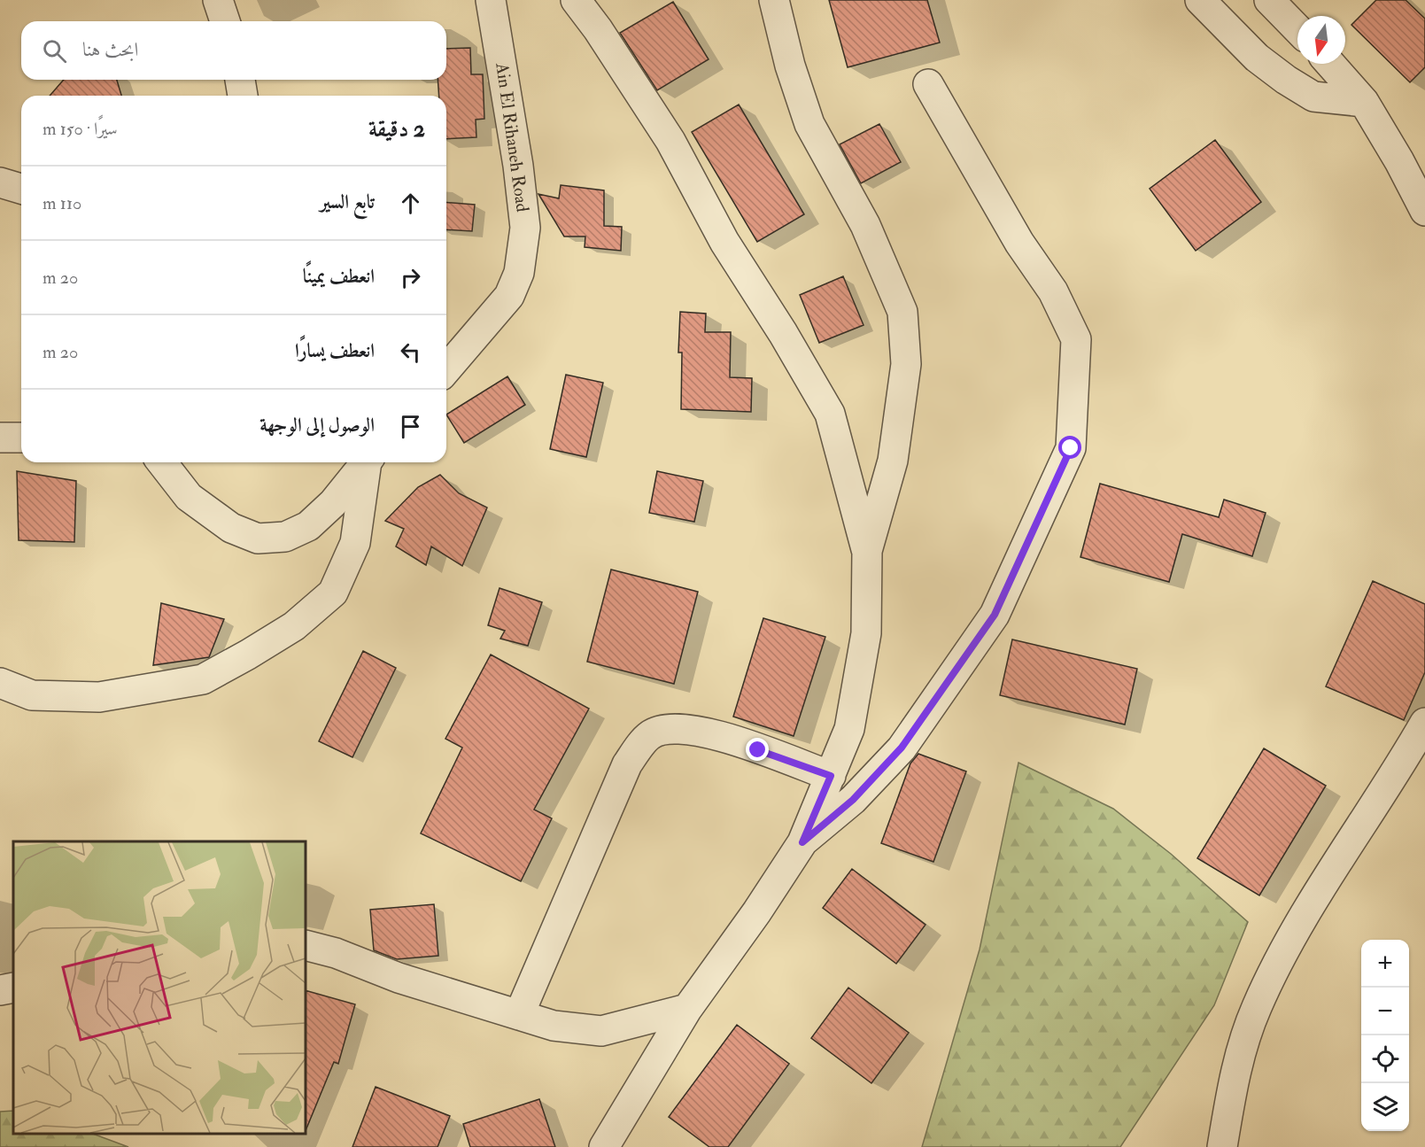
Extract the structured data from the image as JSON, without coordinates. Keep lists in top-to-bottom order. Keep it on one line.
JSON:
{"streets":{"street":["Ain El Rihaneh Road"]},"north":"bottom","page":{"search":"ابحث هنا","heading":["2 دقيقة","سيرًا · 150 m"],"list":[["تابع السير","110 m"],["انعطف يمينًا","20 m"],["انعطف يسارًا","20 m"],"الوصول إلى الوجهة"],"map_buttons":["+","−"]}}
